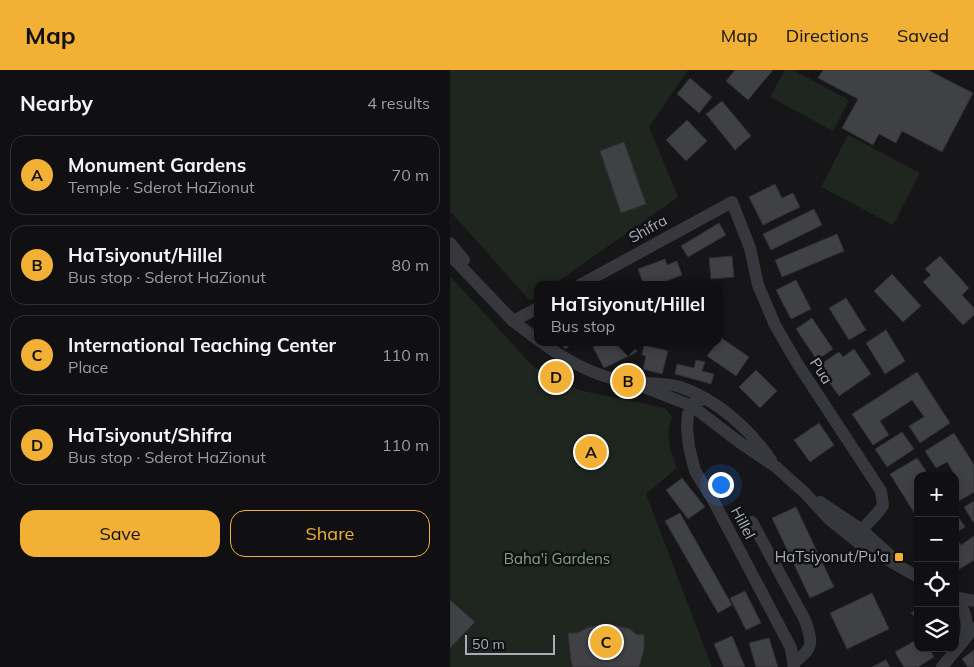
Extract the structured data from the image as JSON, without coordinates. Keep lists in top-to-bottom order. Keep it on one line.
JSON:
{"streets":{"street":["Shifra","Pua","Hillel"]},"crossings":[["Shifra","Pua"]],"parks":["Baha'i Gardens"],"places":{"transit":["HaTsiyonut/Pu'a"]},"scale_bar":"50 m","page":{"header":"Map","nav":["Map","Directions","Saved"],"heading":["Nearby","4 results"],"list":[{"mark":"A","name":"Monument Gardens","note":"Temple · Sderot HaZionut","value":"70 m"},{"mark":"B","name":"HaTsiyonut/Hillel","note":"Bus stop · Sderot HaZionut","value":"80 m"},{"mark":"C","name":"International Teaching Center","note":"Place","value":"110 m"},{"mark":"D","name":"HaTsiyonut/Shifra","note":"Bus stop · Sderot HaZionut","value":"110 m"}],"popup":["HaTsiyonut/Hillel","Bus stop"],"pins":["D","B","A","C"],"map_buttons":["+","−"],"buttons":["Save","Share"],"scale":"50 m"}}
